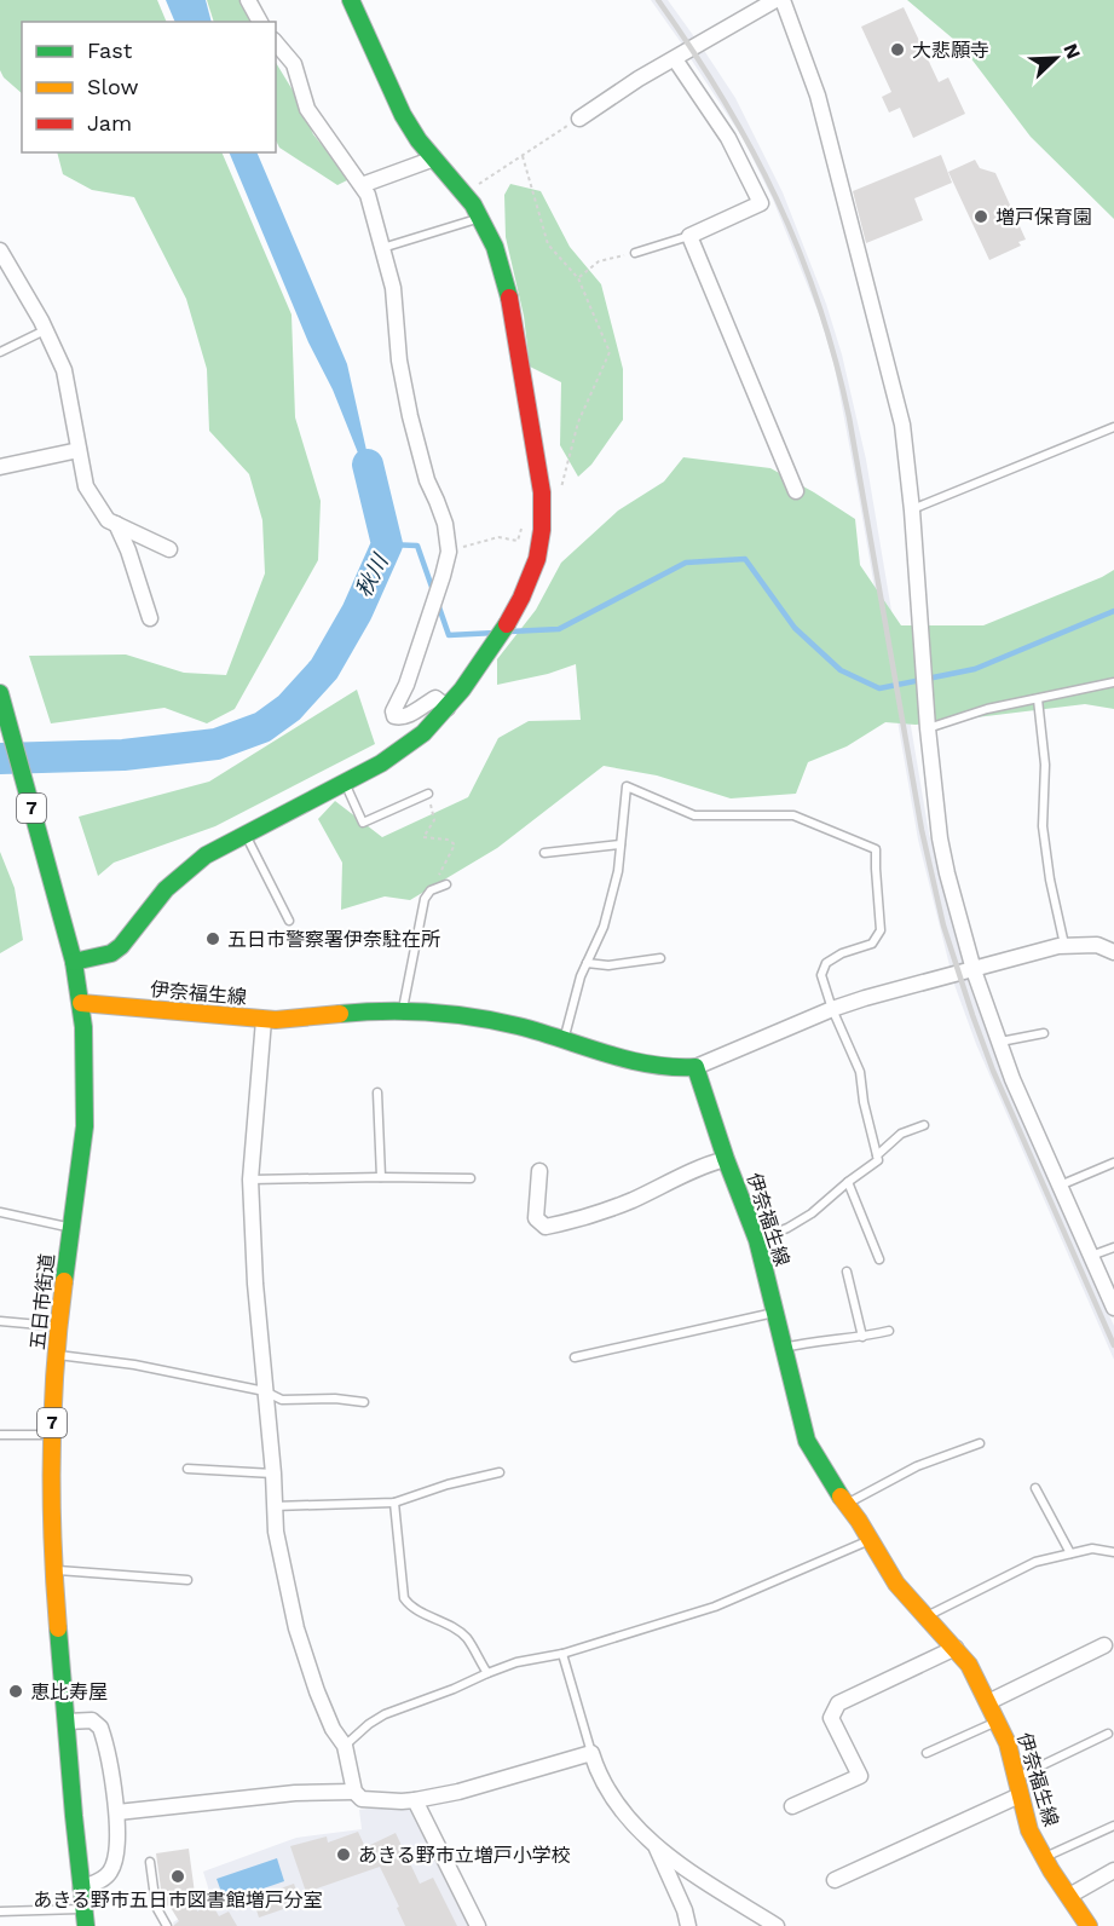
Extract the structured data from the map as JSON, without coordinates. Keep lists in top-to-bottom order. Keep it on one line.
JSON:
{"streets":{"main road":["7","伊奈福生線","五日市街道"]},"crossings":[["伊奈福生線","五日市街道"]],"water":["秋川"],"places":["大悲願寺","増戸保育園","五日市警察署伊奈駐在所","恵比寿屋","あきる野市立増戸小学校","あきる野市五日市図書館増戸分室"],"legend":["Fast","Slow","Jam"],"north":"top right"}
